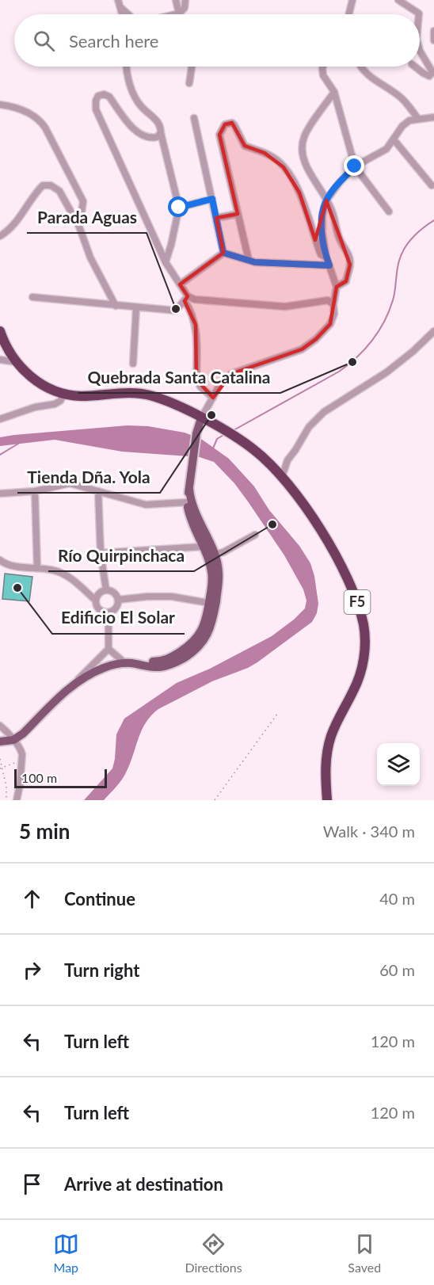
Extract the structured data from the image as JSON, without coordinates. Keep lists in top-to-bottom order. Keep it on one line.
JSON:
{"streets":{"highway":["F5"]},"places":["Parada Aguas","Quebrada Santa Catalina","Tienda Dña. Yola","Río Quirpinchaca","Edificio El Solar"],"scale_bar":"100 m","page":{"search":"Search here","scale":"100 m","heading":["5 min","Walk · 340 m"],"list":[["Continue","40 m"],["Turn right","60 m"],["Turn left","120 m"],["Turn left","120 m"],"Arrive at destination"],"nav":["Map","Directions","Saved"]}}
